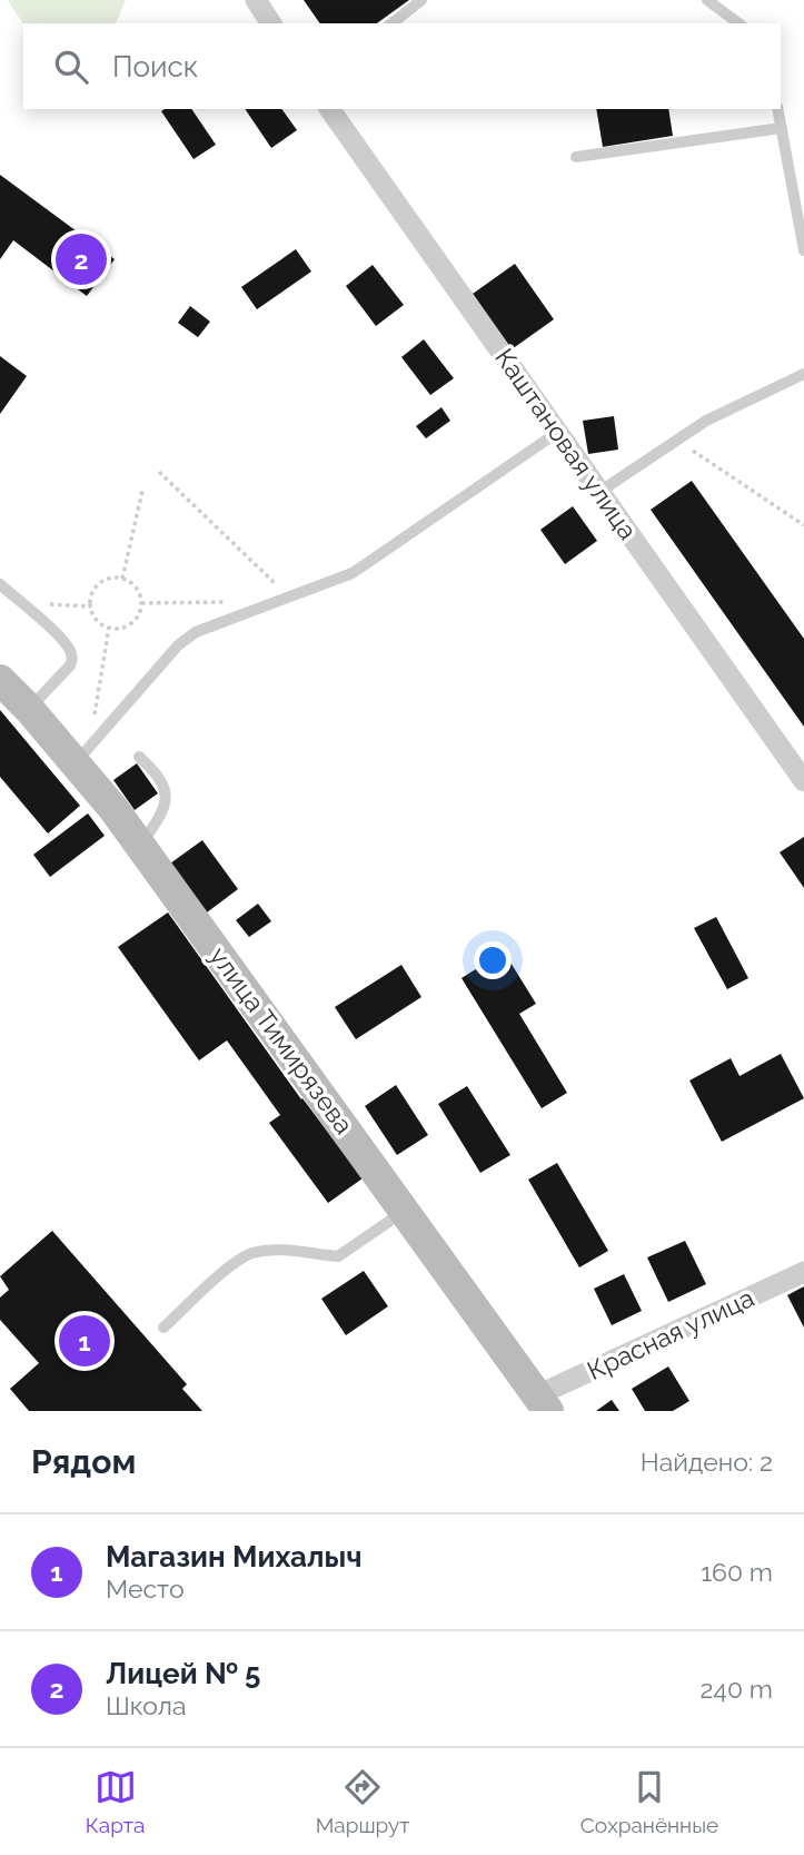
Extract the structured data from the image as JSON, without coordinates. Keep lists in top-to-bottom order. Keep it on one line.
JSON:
{"streets":{"main road":["улица Тимирязева"],"street":["Каштановая улица","Красная улица"]},"crossings":[["улица Тимирязева","Красная улица"]],"page":{"search":"Поиск","pins":["2","1"],"heading":["Рядом","Найдено: 2"],"list":[{"mark":"1","name":"Магазин Михалыч","note":"Место","value":"160 m"},{"mark":"2","name":"Лицей № 5","note":"Школа","value":"240 m"}],"nav":["Карта","Маршрут","Сохранённые"]}}
